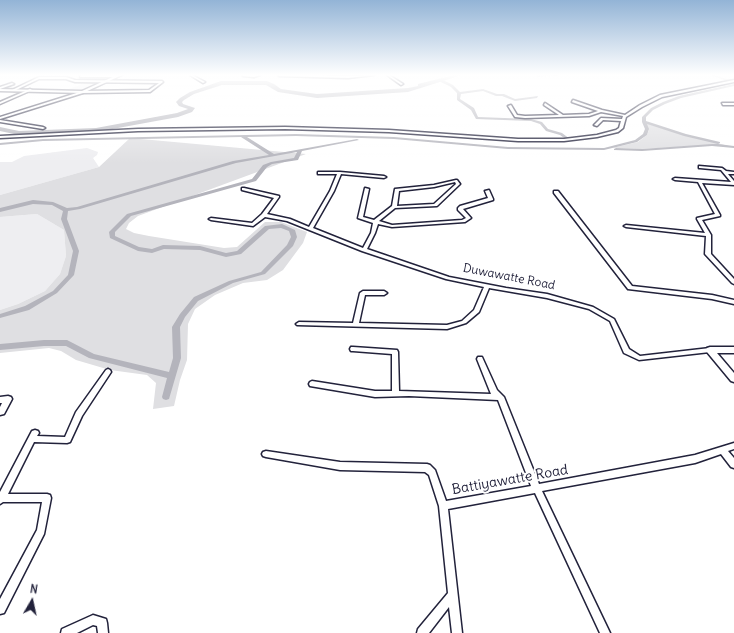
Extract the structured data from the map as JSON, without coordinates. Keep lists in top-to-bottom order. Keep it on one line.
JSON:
{"streets":{"street":["Duwawatte Road","Battiyawatte Road"]},"north":"top"}
